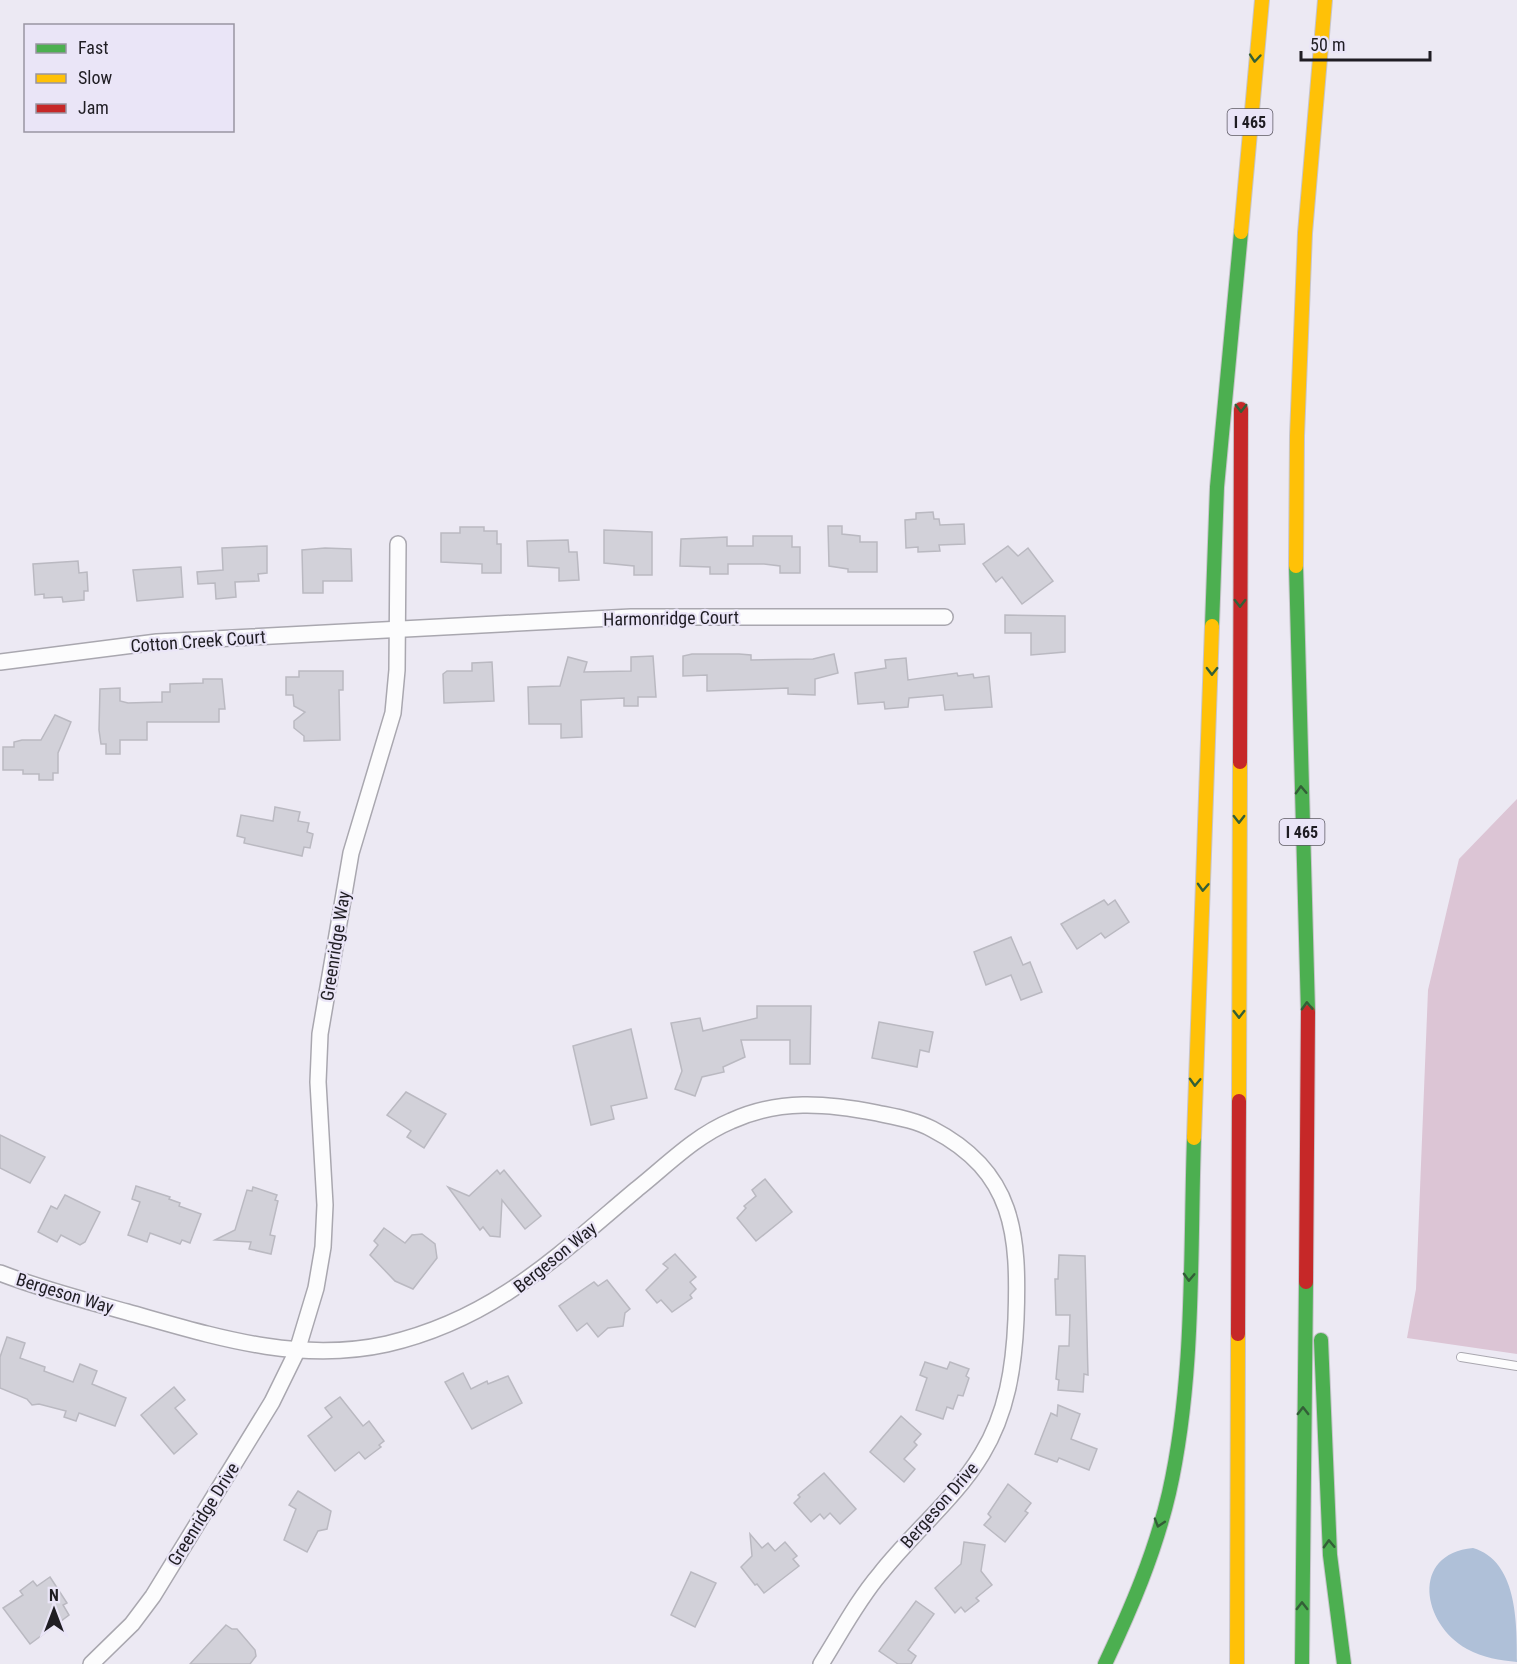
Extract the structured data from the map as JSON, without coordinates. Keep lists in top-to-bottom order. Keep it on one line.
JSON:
{"streets":{"highway":["I 465"],"street":["Harmonridge Court","Cotton Creek Court","Greenridge Way","Bergeson Way","Bergeson Drive","Greenridge Drive"]},"crossings":[["Harmonridge Court","Cotton Creek Court"],["Harmonridge Court","Greenridge Way"],["Cotton Creek Court","Greenridge Way"],["Greenridge Way","Bergeson Way"],["Greenridge Way","Greenridge Drive"],["Bergeson Way","Bergeson Drive"],["Bergeson Way","Greenridge Drive"]],"legend":["Fast","Slow","Jam"],"scale_bar":"50 m","north":"top"}
